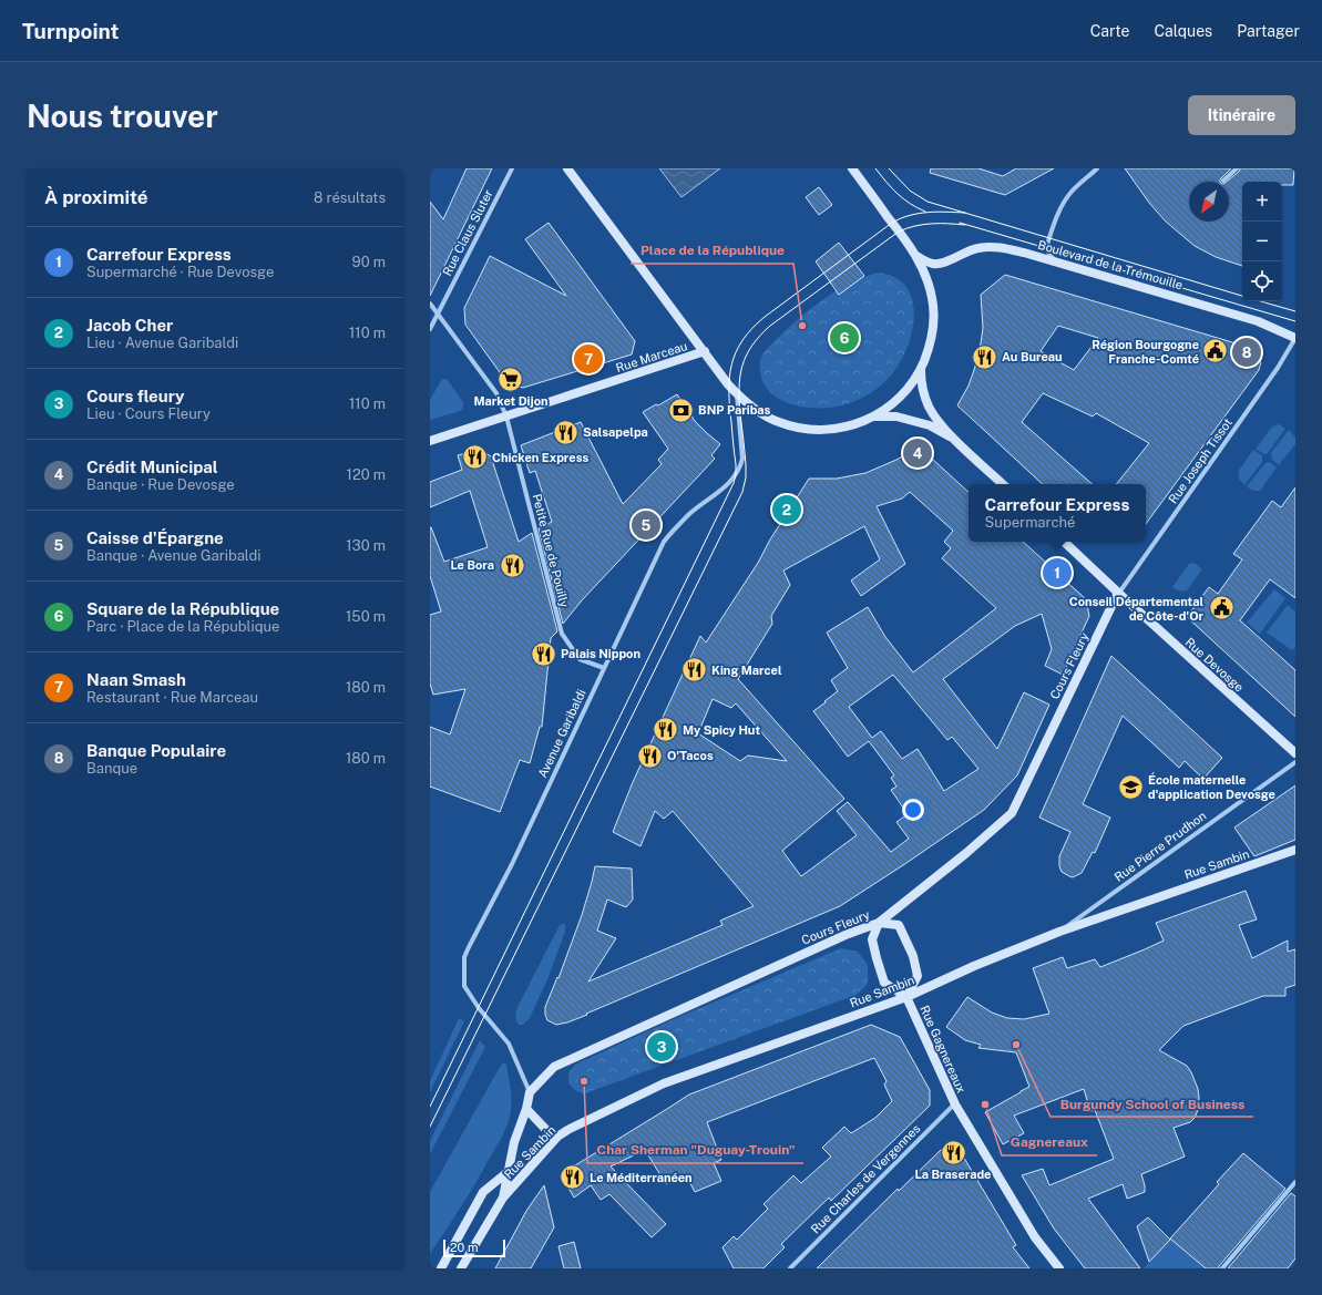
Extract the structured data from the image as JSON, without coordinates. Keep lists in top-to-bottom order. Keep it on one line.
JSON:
{"streets":{"main road":["Boulevard de la Trémouille","Rue Marceau","Rue Devosge","Cours Fleury","Rue Sambin","Rue Gagnereaux"],"street":["Rue Claus Sluter","Rue Joseph Tissot","Petite Rue de Pouilly","Avenue Garibaldi","Rue Pierre Prudhon","Rue Charles de Vergennes"]},"crossings":[["Rue Claus Sluter","Petite Rue de Pouilly"],["Boulevard de la Trémouille","Rue Joseph Tissot"],["Rue Marceau","Petite Rue de Pouilly"],["Rue Joseph Tissot","Rue Devosge"],["Rue Joseph Tissot","Cours Fleury"],["Petite Rue de Pouilly","Avenue Garibaldi"],["Rue Devosge","Cours Fleury"],["Cours Fleury","Avenue Garibaldi"],["Cours Fleury","Rue Gagnereaux"],["Rue Pierre Prudhon","Rue Sambin"],["Rue Sambin","Rue Gagnereaux"],["Rue Gagnereaux","Rue Charles de Vergennes"]],"places":{"other":["Place de la République","Burgundy School of Business","Char Sherman \"Duguay-Trouin\"","Gagnereaux"],"public building":["Région Bourgogne Franche-Comté","Conseil Départemental de Côte-d'Or"],"restaurant":["Au Bureau","Salsapelpa","Chicken Express","Le Bora","Palais Nippon","King Marcel","My Spicy Hut","O'Tacos","La Braserade","Le Méditerranéen"],"supermarket":["Market Dijon"],"bank":["BNP Paribas"],"school or university":["École maternelle d'application Devosge"]},"scale_bar":"20 m","north":"bottom left","page":{"header":"Turnpoint","nav":["Carte","Calques","Partager"],"buttons":"Itinéraire","title":"Nous trouver","heading":["À proximité","8 résultats"],"map_buttons":["+","−"],"list":[{"mark":"1","name":"Carrefour Express","note":"Supermarché · Rue Devosge","value":"90 m"},{"mark":"2","name":"Jacob Cher","note":"Lieu · Avenue Garibaldi","value":"110 m"},{"mark":"3","name":"Cours fleury","note":"Lieu · Cours Fleury","value":"110 m"},{"mark":"4","name":"Crédit Municipal","note":"Banque · Rue Devosge","value":"120 m"},{"mark":"5","name":"Caisse d'Épargne","note":"Banque · Avenue Garibaldi","value":"130 m"},{"mark":"6","name":"Square de la République","note":"Parc · Place de la République","value":"150 m"},{"mark":"7","name":"Naan Smash","note":"Restaurant · Rue Marceau","value":"180 m"},{"mark":"8","name":"Banque Populaire","note":"Banque","value":"180 m"}],"pins":["6","8","7","4","2","5","1","3"],"popup":["Carrefour Express","Supermarché"],"scale":"20 m"}}
